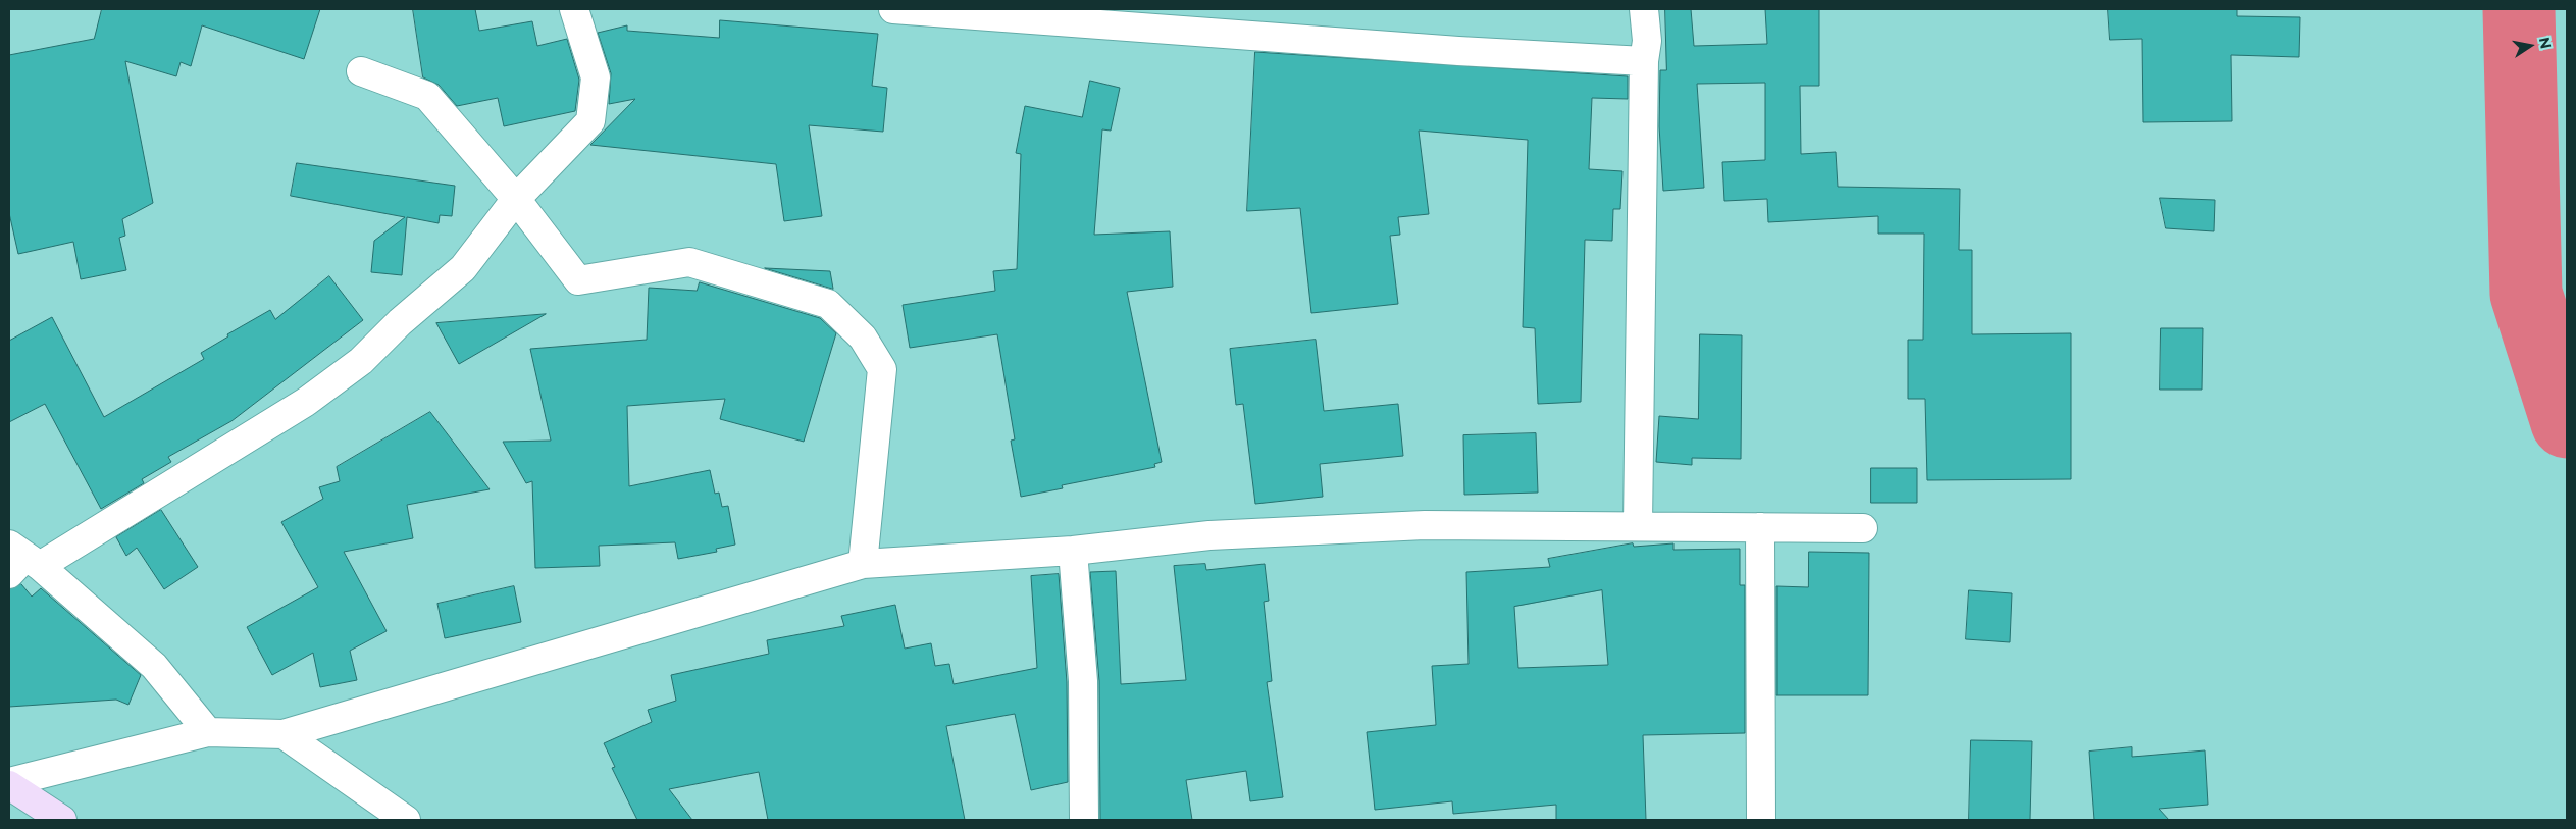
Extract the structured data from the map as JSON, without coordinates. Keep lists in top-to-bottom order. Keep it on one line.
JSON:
{"north":"right"}
